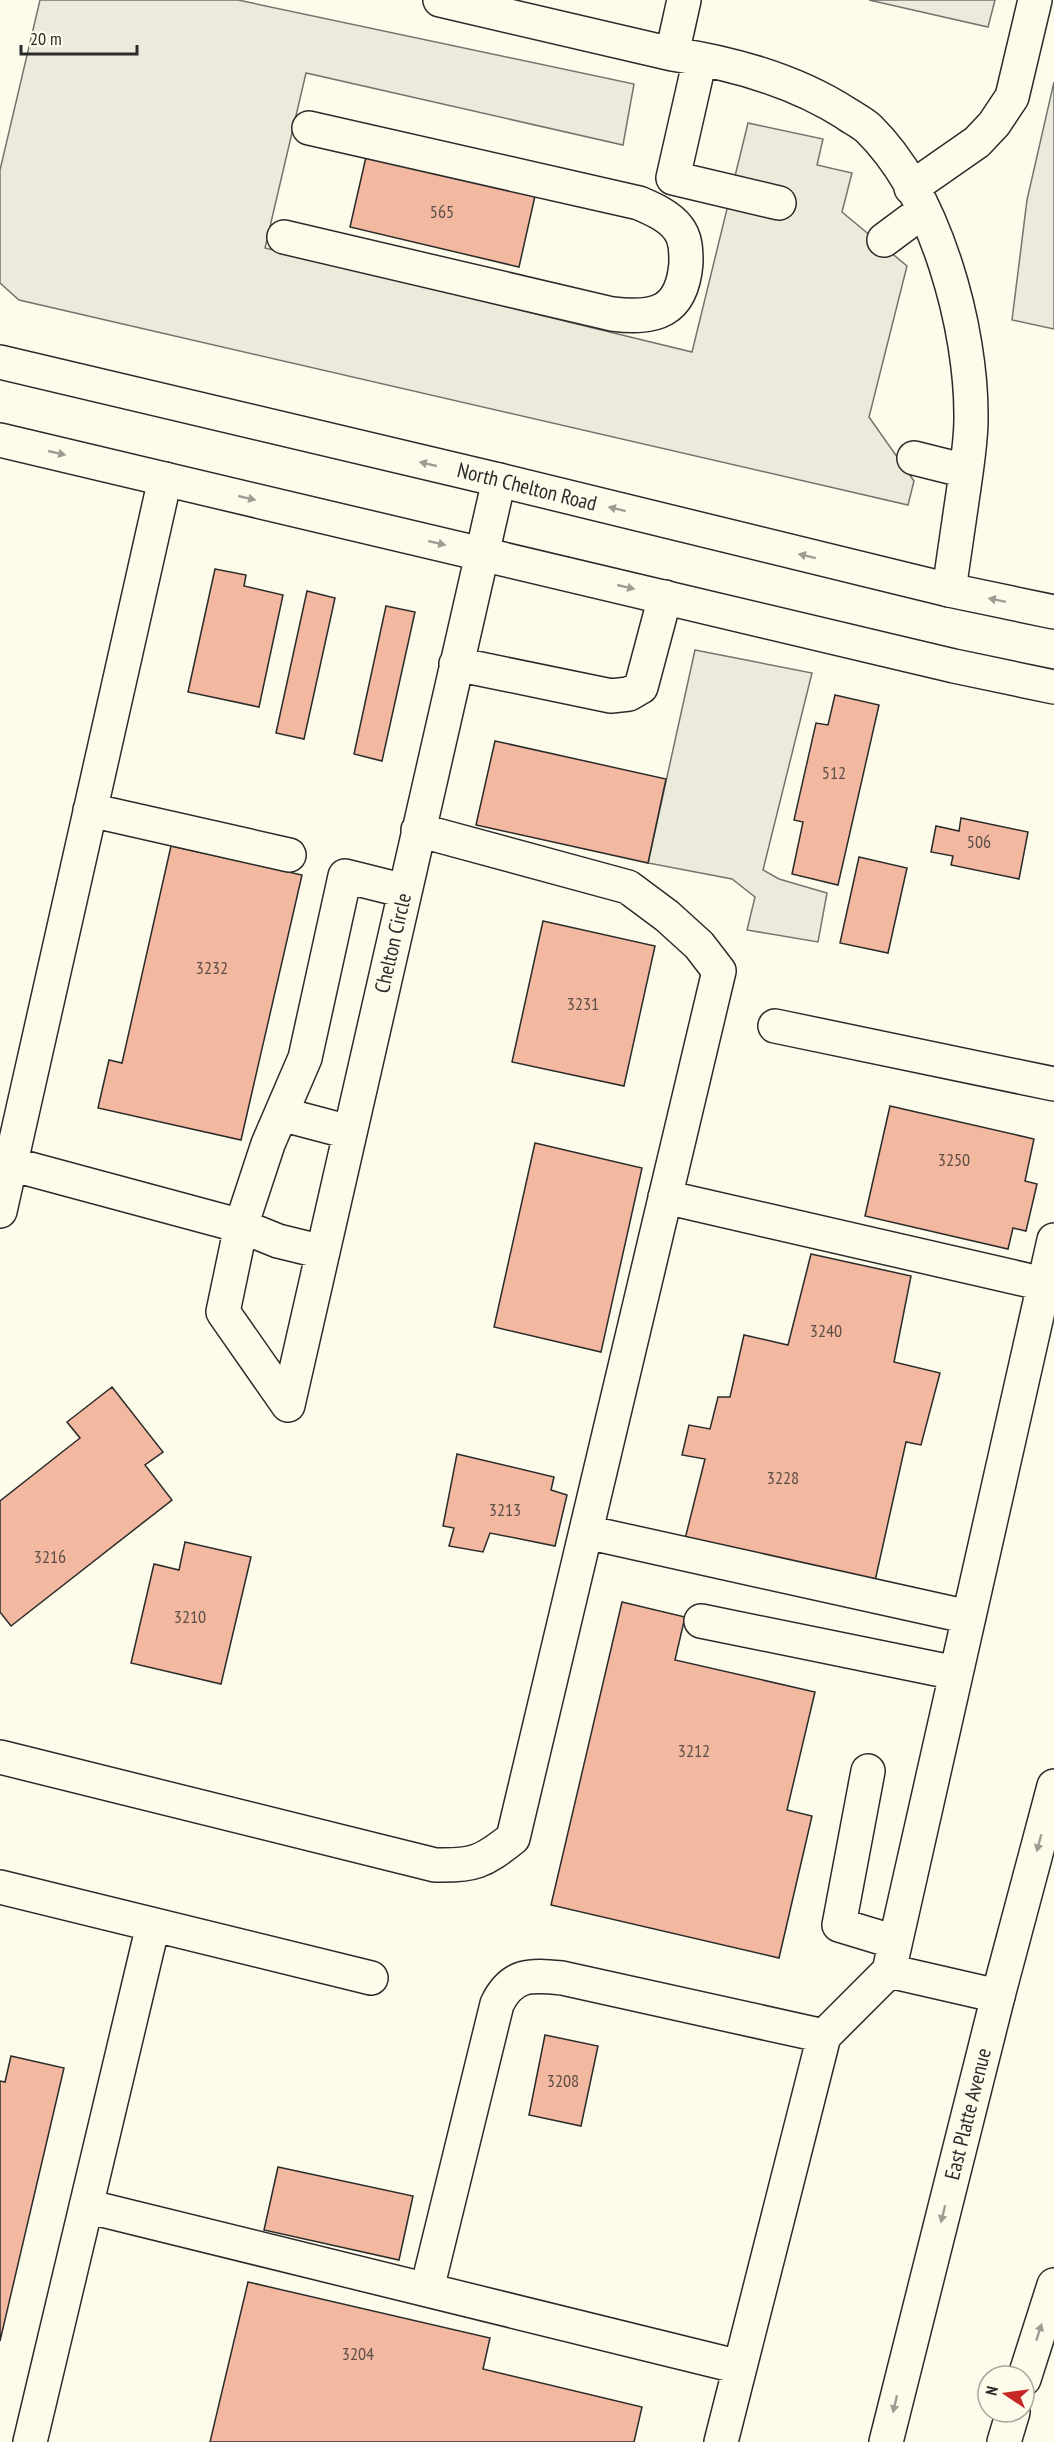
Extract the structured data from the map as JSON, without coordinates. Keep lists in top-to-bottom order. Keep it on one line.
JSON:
{"streets":{"main road":["North Chelton Road","Chelton Circle","East Platte Avenue"]},"crossings":[["North Chelton Road","Chelton Circle"]],"house_numbers":["565","512","506","3232","3231","3250","3240","3228","3213","3216","3210","3212","3208","3204"],"scale_bar":"20 m","north":"left"}
